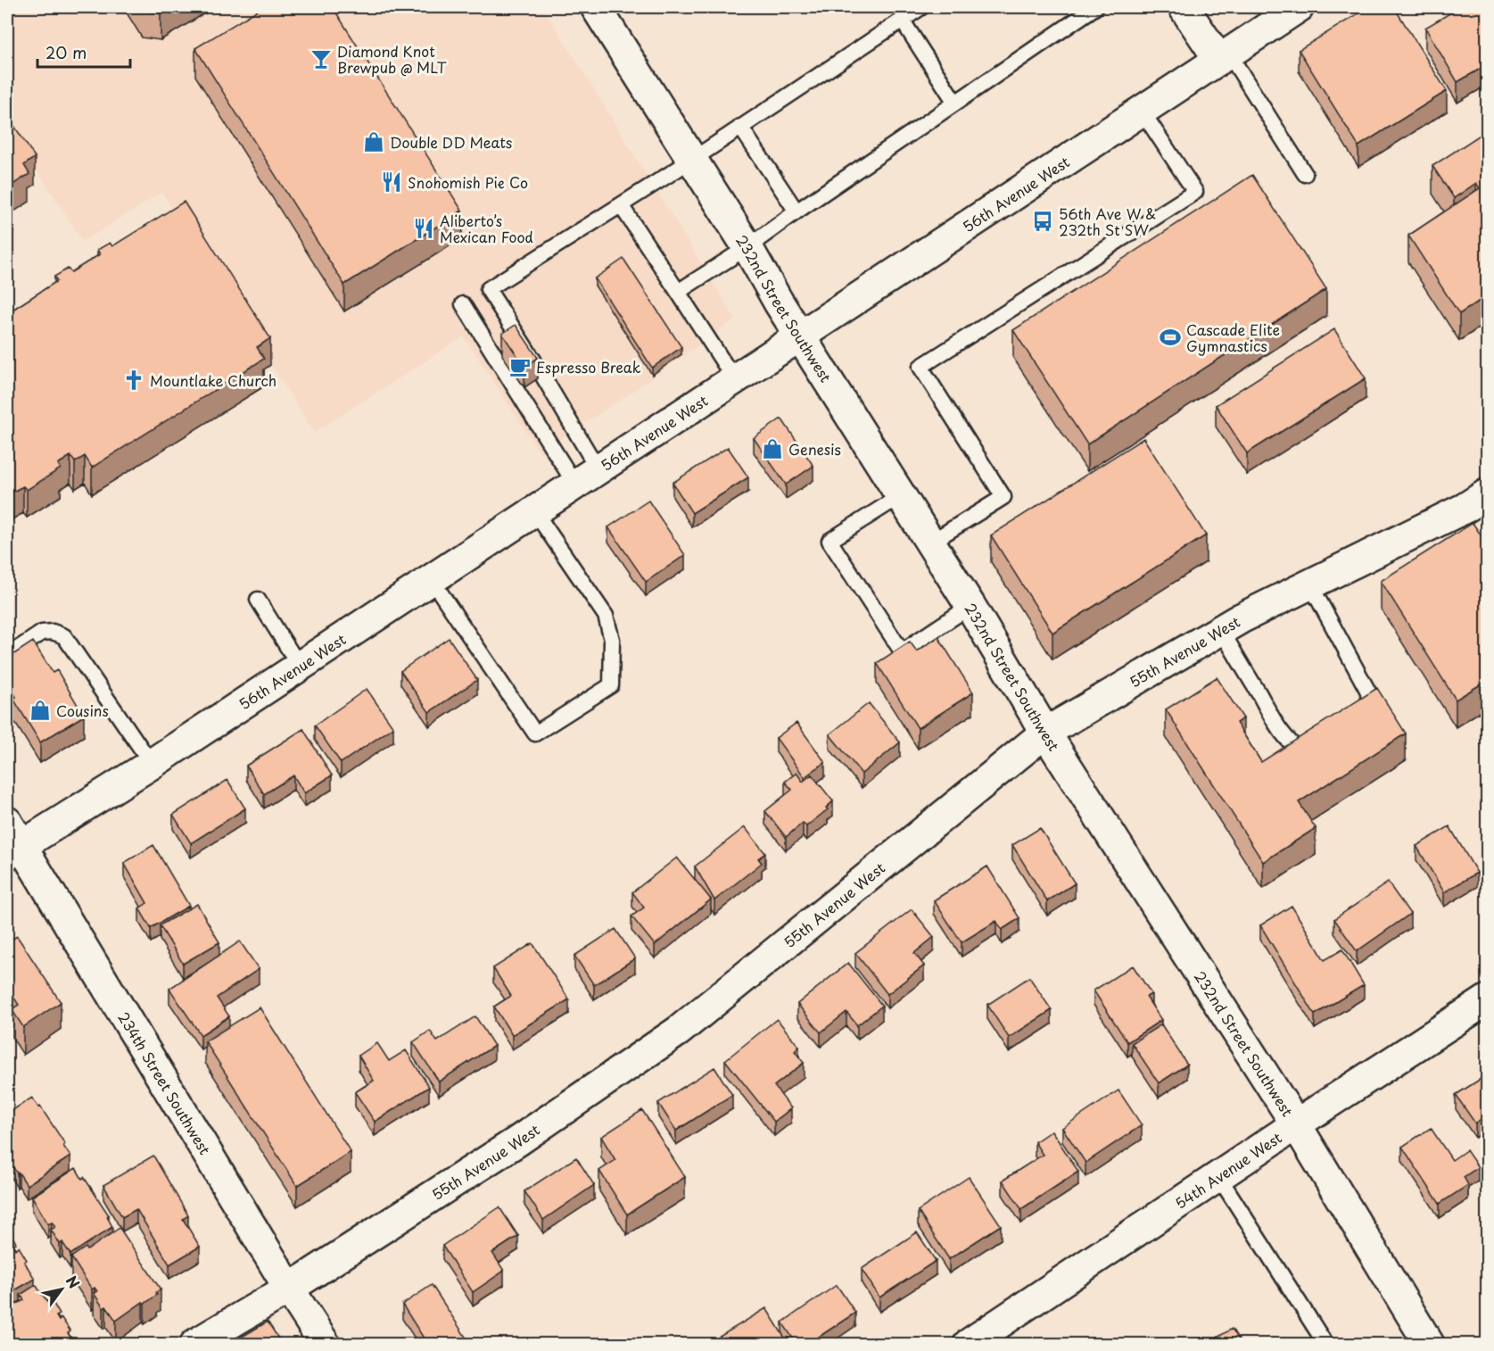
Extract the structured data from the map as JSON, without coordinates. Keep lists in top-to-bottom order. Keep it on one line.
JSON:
{"streets":{"street":["56th Avenue West","232nd Street Southwest","55th Avenue West","234th Street Southwest","54th Avenue West"]},"crossings":[["56th Avenue West","232nd Street Southwest"],["56th Avenue West","234th Street Southwest"],["232nd Street Southwest","55th Avenue West"],["232nd Street Southwest","54th Avenue West"],["55th Avenue West","234th Street Southwest"]],"places":{"bar":["Diamond Knot Brewpub @ MLT"],"shop":["Double DD Meats","Genesis","Cousins"],"restaurant":["Snohomish Pie Co","Aliberto’s Mexican Food"],"bus stop":["56th Ave W & 232th St SW"],"sports":["Cascade Elite Gymnastics"],"cafe":["Espresso Break"],"church":["Mountlake Church"]},"scale_bar":"20 m","north":"top right"}
